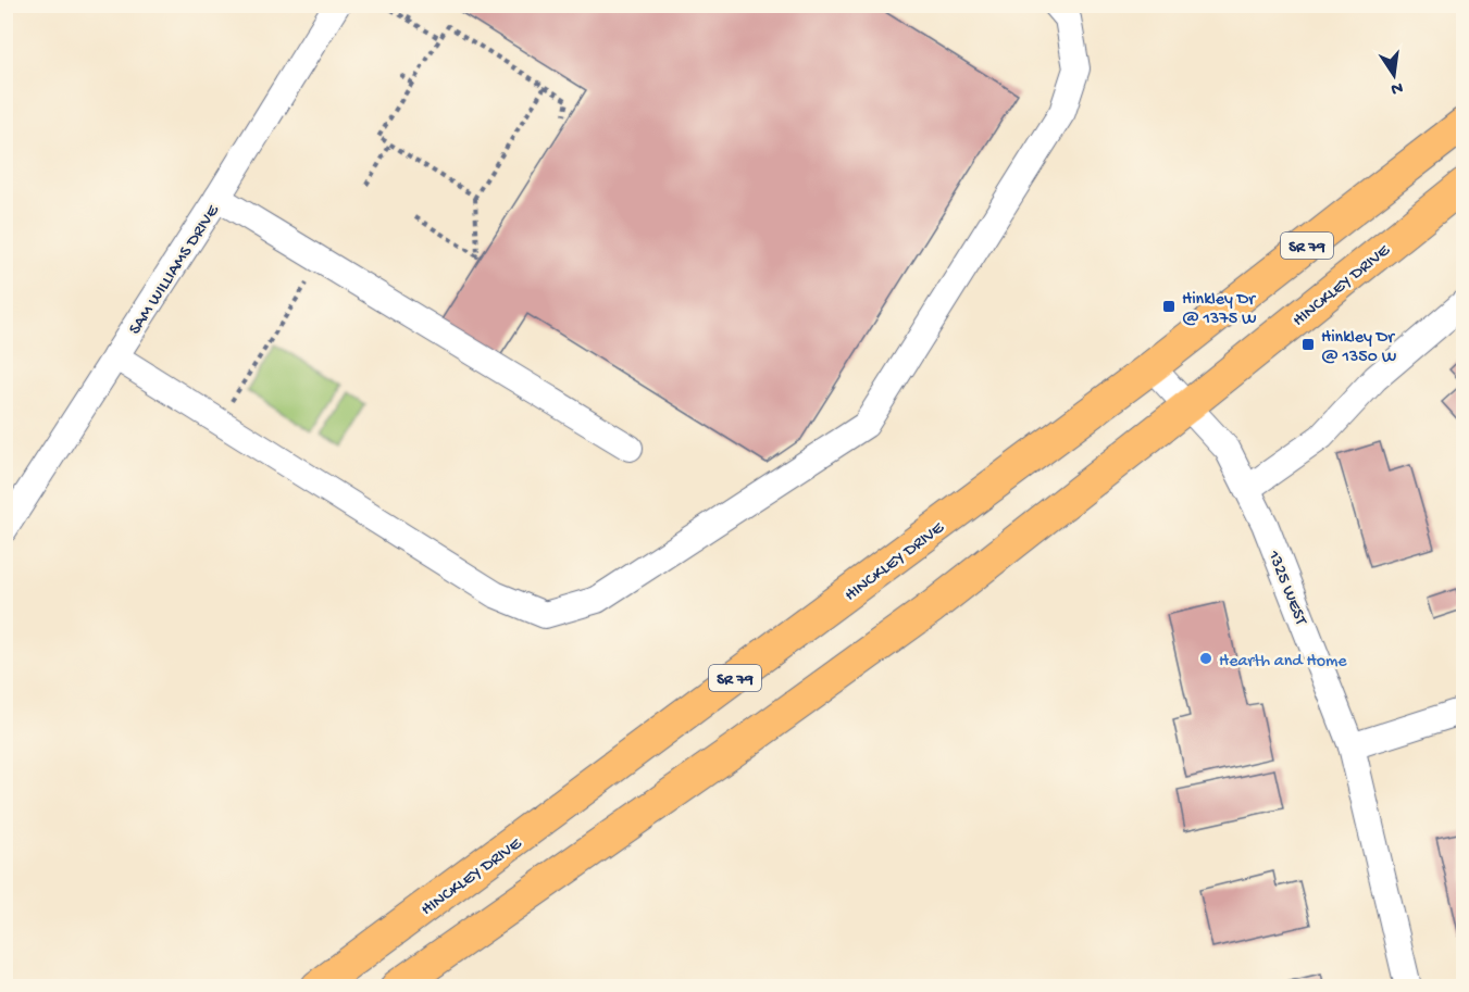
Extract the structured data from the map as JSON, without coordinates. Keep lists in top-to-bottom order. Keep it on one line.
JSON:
{"streets":{"main road":["SR 79","HINCKLEY DRIVE"],"street":["SAM WILLIAMS DRIVE","1325 WEST"]},"crossings":[["HINCKLEY DRIVE","1325 WEST"]],"places":{"transit":["Hinkley Dr @ 1375 W","Hinkley Dr @ 1350 W"],"other":["Hearth and Home"]},"north":"bottom"}
